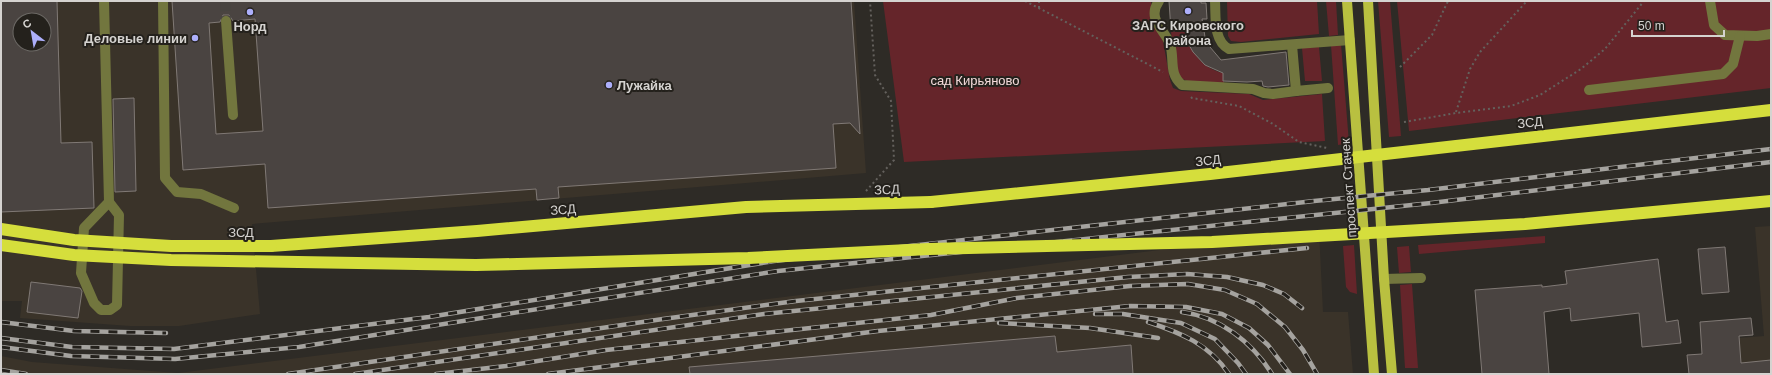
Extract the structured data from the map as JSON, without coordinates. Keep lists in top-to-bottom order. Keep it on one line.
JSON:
{"streets":{"highway":["ЗСД"],"main road":["проспект Стачек"]},"parks":["сад Кирьяново"],"places":["ЗАГС Кировского района","Норд","Деловые линии","Лужайка"],"scale_bar":"50 m","north":"top left"}
